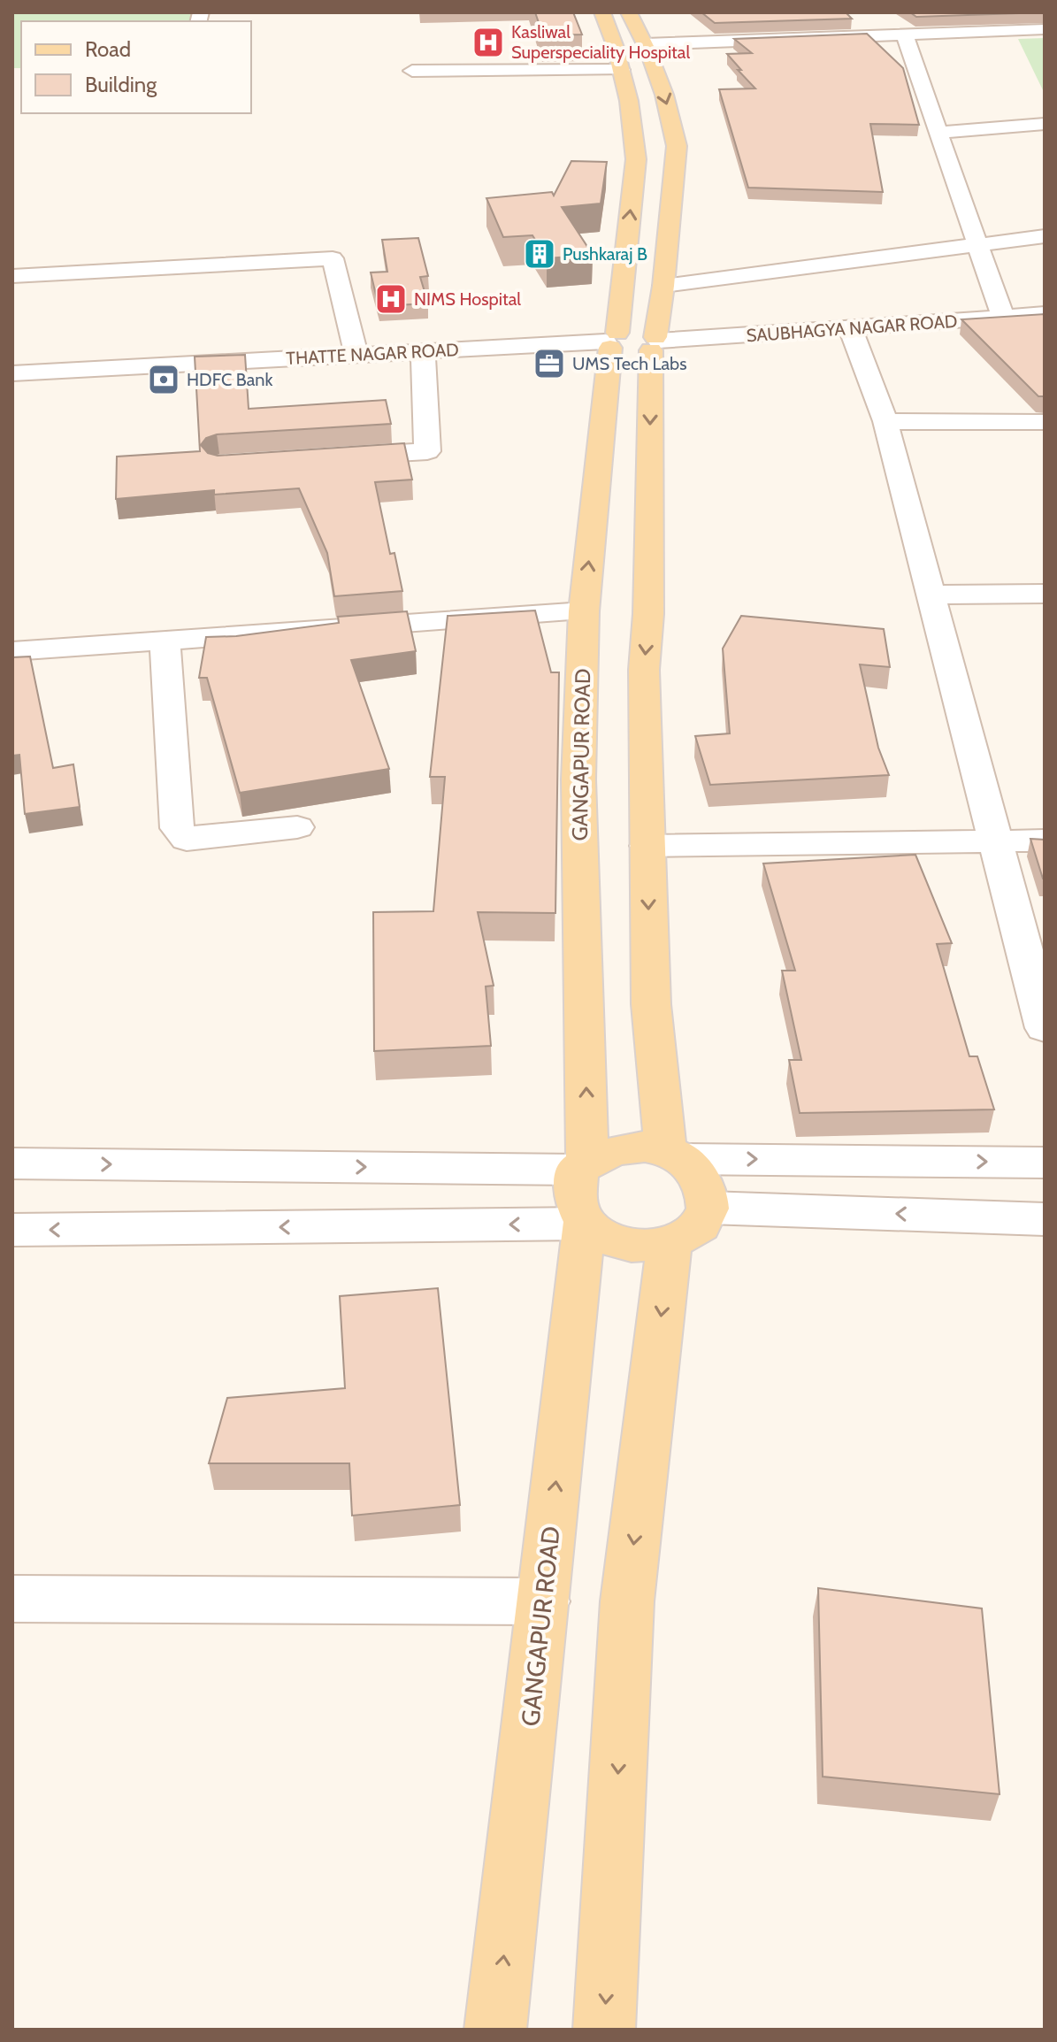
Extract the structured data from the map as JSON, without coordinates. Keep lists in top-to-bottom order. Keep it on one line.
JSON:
{"streets":{"main road":["GANGAPUR ROAD"],"street":["SAUBHAGYA NAGAR ROAD","THATTE NAGAR ROAD"]},"crossings":[["THATTE NAGAR ROAD","GANGAPUR ROAD"]],"places":{"hospital":["Kasliwal Superspeciality Hospital","NIMS Hospital"],"building":["Pushkaraj B"],"office":["UMS Tech Labs"],"bank":["HDFC Bank"]},"legend":["Road","Building"]}
